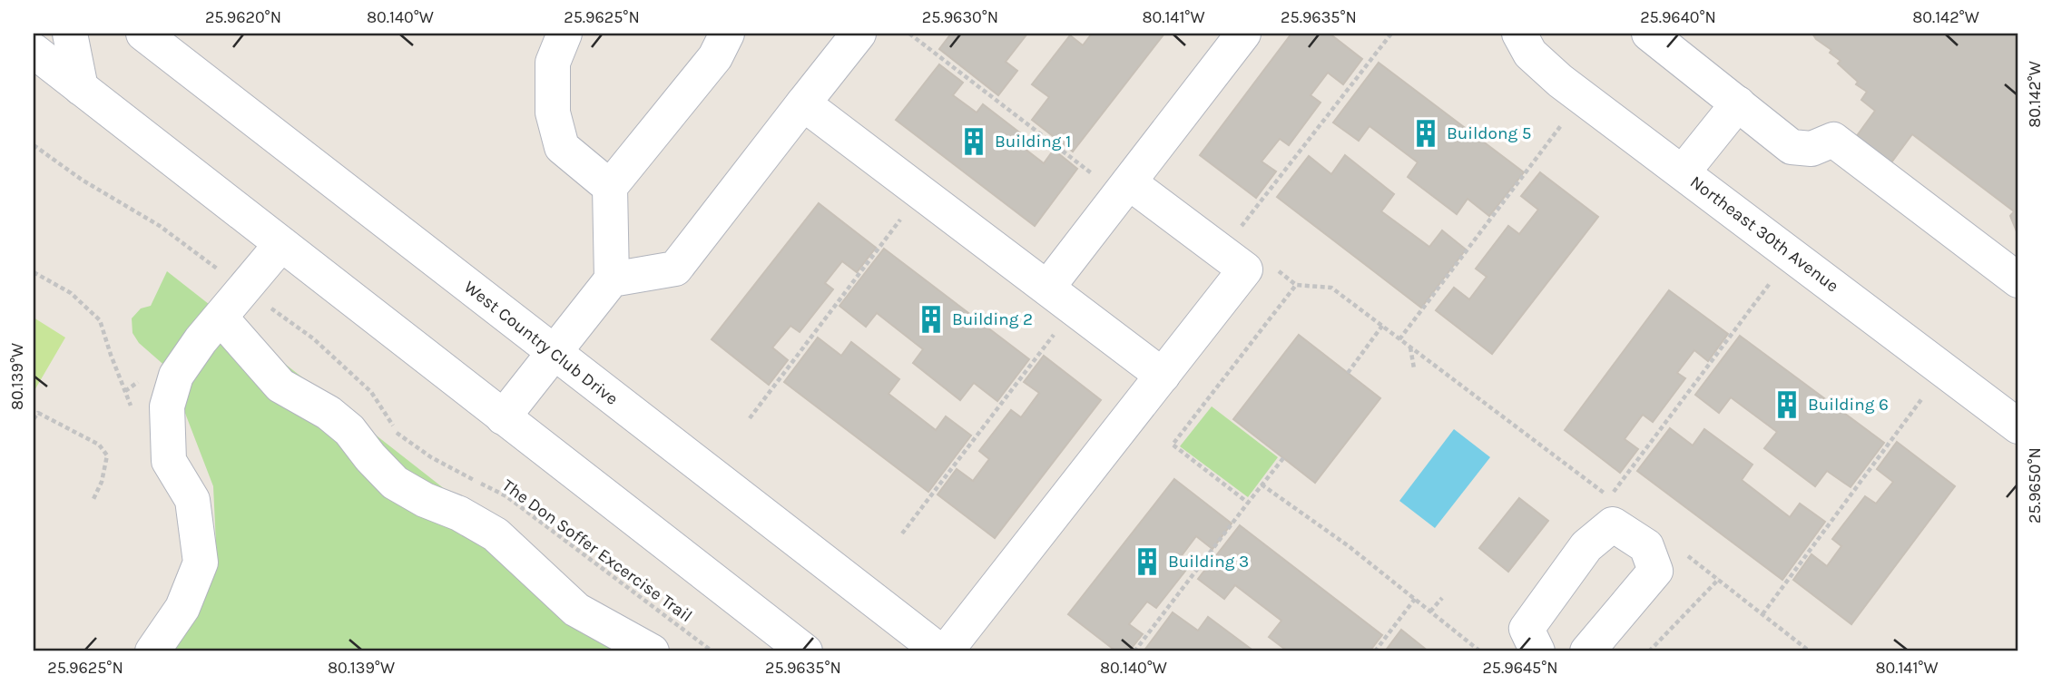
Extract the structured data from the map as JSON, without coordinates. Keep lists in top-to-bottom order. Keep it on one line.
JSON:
{"streets":{"street":["Northeast 30th Avenue","West Country Club Drive"],"path":["The Don Soffer Excercise Trail"]},"places":{"building":["Buildong 5","Building 1","Building 2","Building 6","Building 3"]},"coordinates":["25.9620°N","80.140°W","25.9625°N","25.9630°N","80.141°W","25.9635°N","25.9640°N","80.142°W","80.139°W","25.9650°N","25.9645°N"]}
